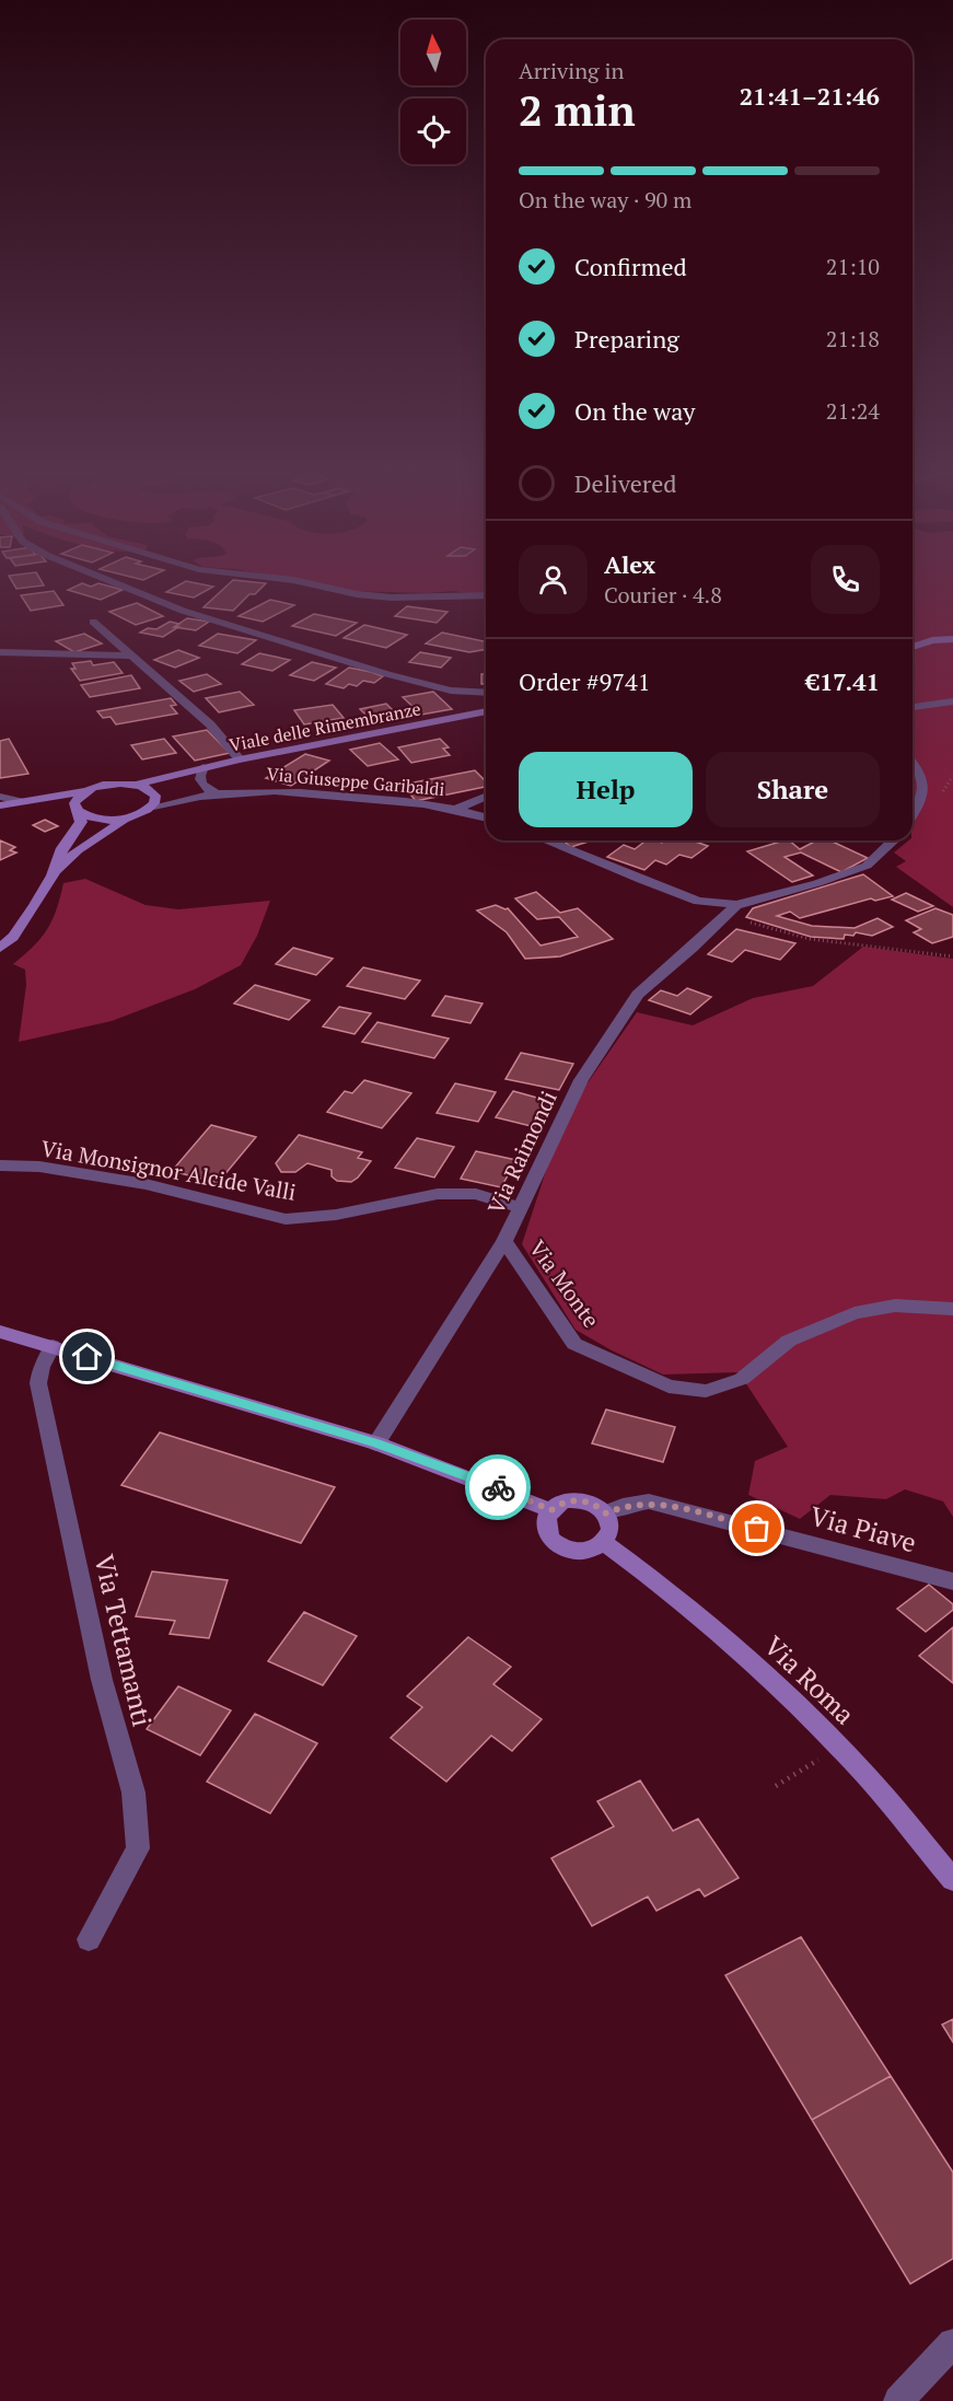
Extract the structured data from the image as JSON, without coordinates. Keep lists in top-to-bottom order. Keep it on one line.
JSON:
{"streets":{"main road":["Viale delle Rimembranze","Via Roma"],"street":["Via Giuseppe Garibaldi","Via Raimondi","Via Monsignor Alcide Valli","Via Monte","Via Piave","Via Tettamanti"]},"crossings":[["Viale delle Rimembranze","Via Giuseppe Garibaldi"],["Via Raimondi","Via Monsignor Alcide Valli"],["Via Raimondi","Via Monte"],["Via Piave","Via Roma"]],"north":"top","page":{"heading":["2 min","Arriving in","21:41–21:46"],"panel":["Alex","Courier · 4.8","Order #9741","€17.41"],"bar":"On the way · 90 m","list":[["Confirmed","21:10"],["Preparing","21:18"],["On the way","21:24"],"Delivered"],"buttons":["Help","Share"]}}
